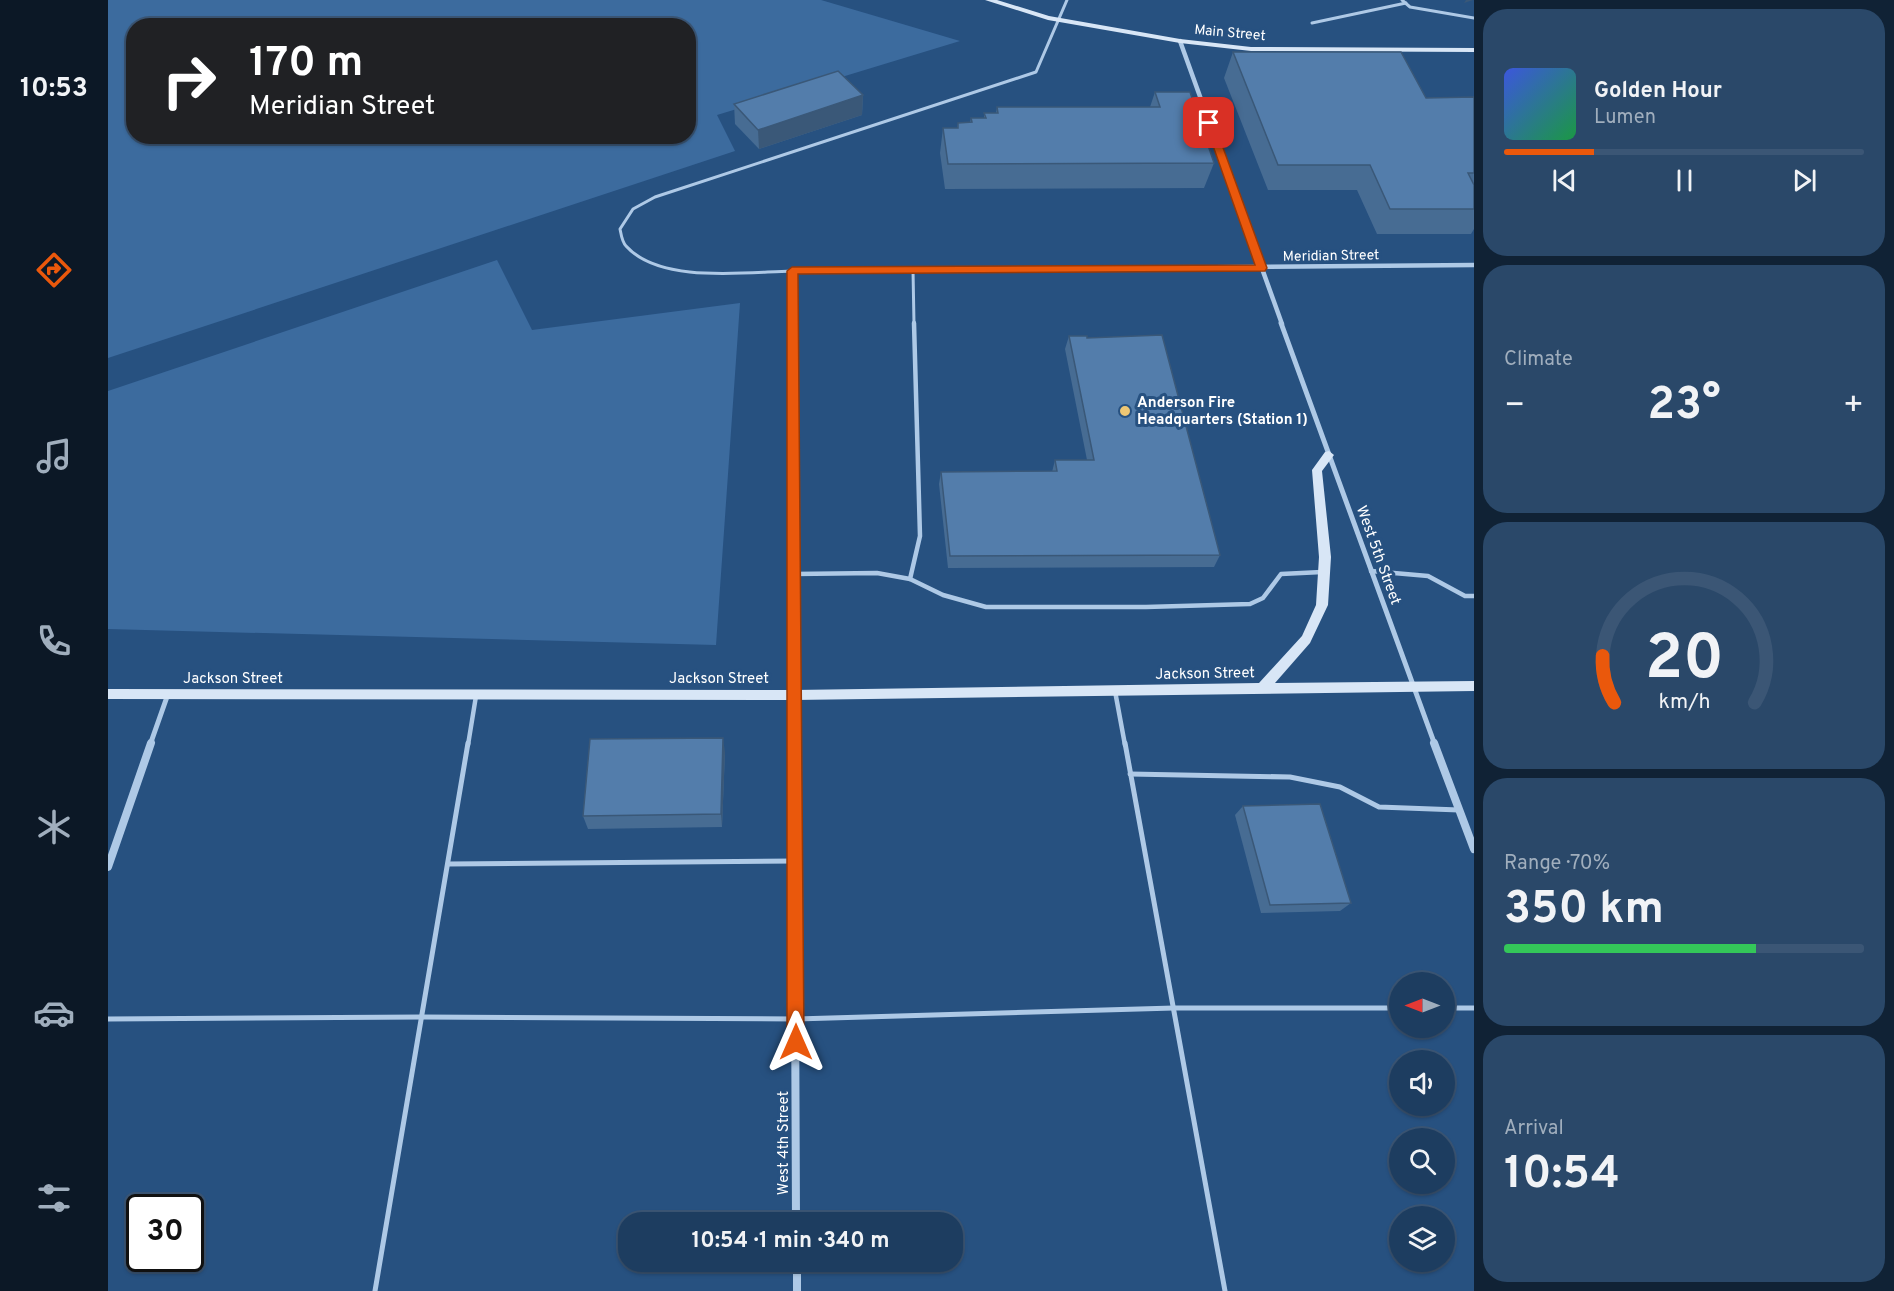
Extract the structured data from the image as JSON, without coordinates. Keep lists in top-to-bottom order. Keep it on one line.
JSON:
{"streets":{"main road":["Main Street","Jackson Street"],"street":["Meridian Street","West 5th Street","West 4th Street"]},"crossings":[["Main Street","West 5th Street"],["Meridian Street","West 5th Street"],["Meridian Street","West 4th Street"],["West 5th Street","Jackson Street"],["Jackson Street","West 4th Street"]],"places":["Anderson Fire Headquarters (Station 1)"],"north":"left","page":{"tabs":"10:53","turn":["170 m","Meridian Street"],"song":["Golden Hour","Lumen"],"tile":["Climate",["Range · 70%","350 km"],["Arrival","10:54"]],"heat":["−","23°","+"],"limit":"30","trip":"10:54 · 1 min · 340 m","gauge":["20","km/h"]}}
